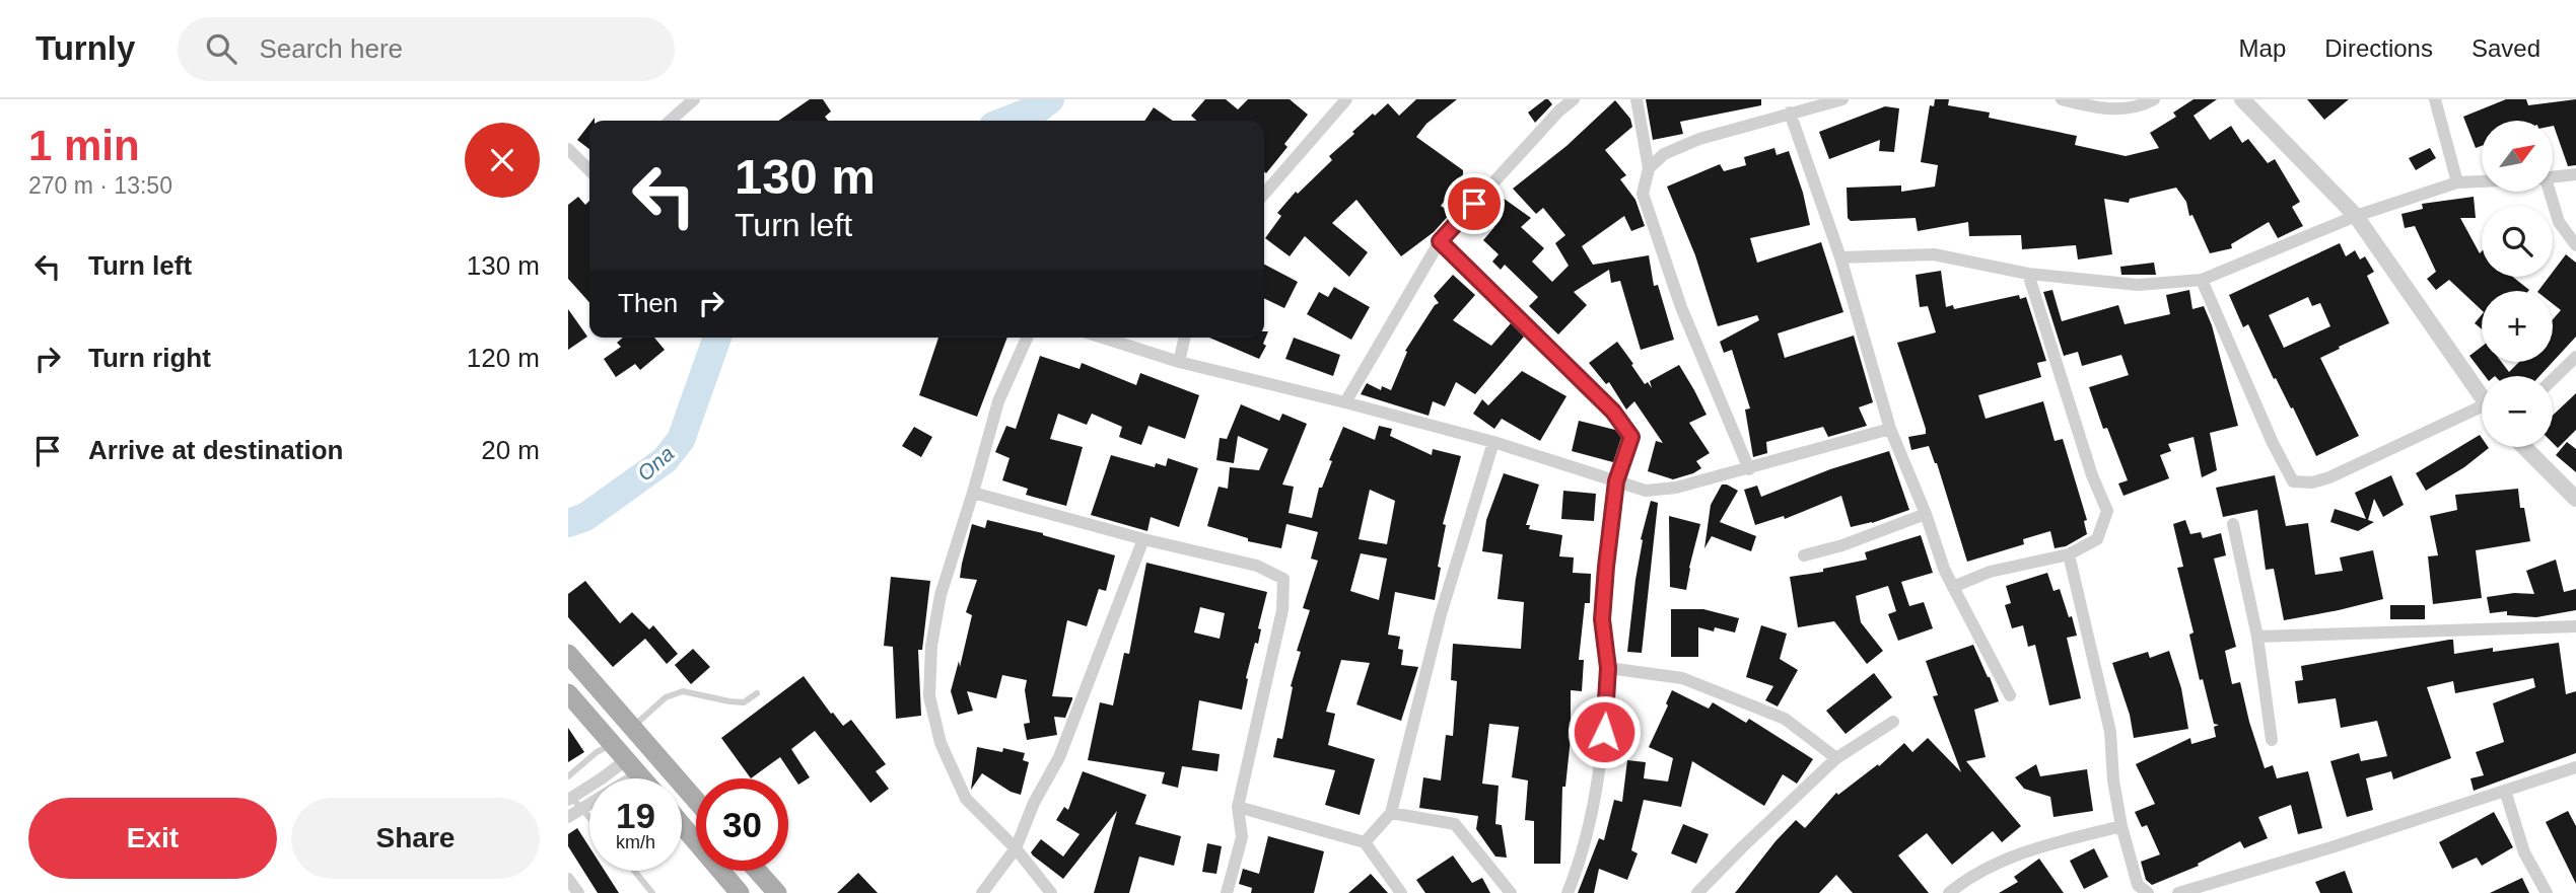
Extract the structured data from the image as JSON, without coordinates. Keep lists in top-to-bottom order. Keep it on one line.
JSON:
{"water":["Ona"],"north":"top right","page":{"header":"Turnly","search":"Search here","nav":["Map","Directions","Saved"],"heading":["1 min","270 m · 13:50"],"map_buttons":["+","−"],"turn":["130 m","Turn left"],"list":[{"name":"Turn left","value":"130 m"},{"name":"Turn right","value":"120 m"},{"name":"Arrive at destination","value":"20 m"}],"then":"Then","speed":"19 km/h","limit":"30","buttons":["Exit","Share"]}}
